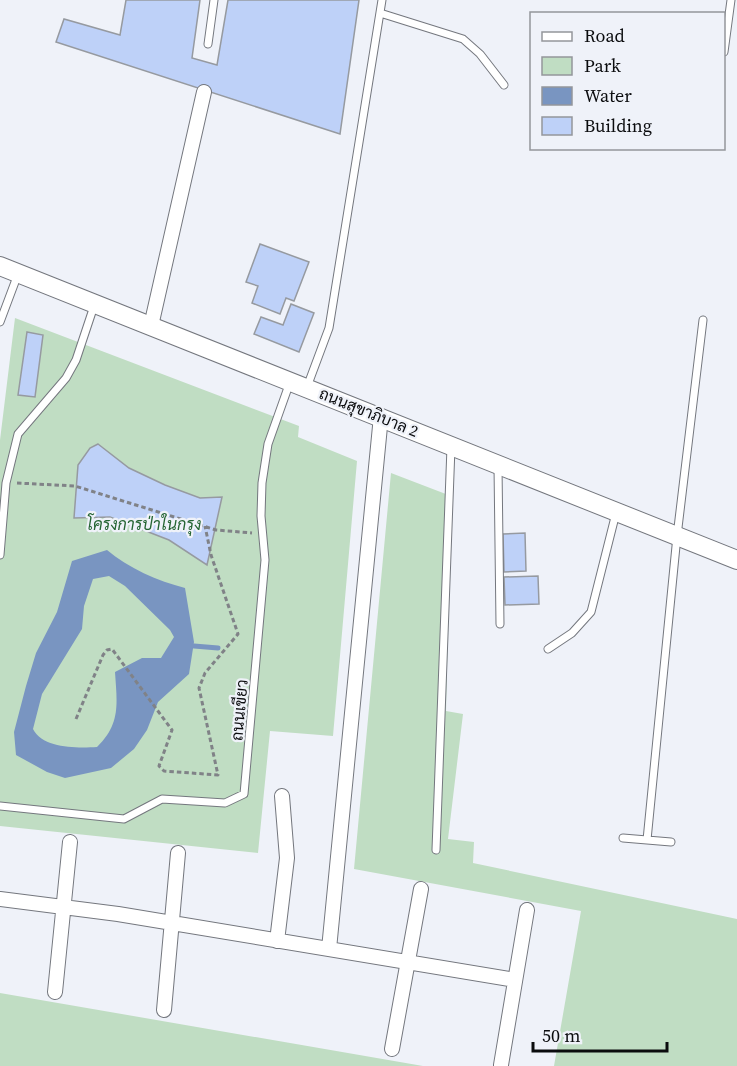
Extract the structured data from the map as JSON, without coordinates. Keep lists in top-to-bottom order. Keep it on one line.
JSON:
{"streets":{"street":["ถนนสุขาภิบาล 2"],"lane":["ถนนเขียว"]},"crossings":[["ถนนสุขาภิบาล 2","ถนนเขียว"]],"parks":["โครงการป่าในกรุง"],"legend":["Road","Park","Water","Building"],"scale_bar":"50 m"}
